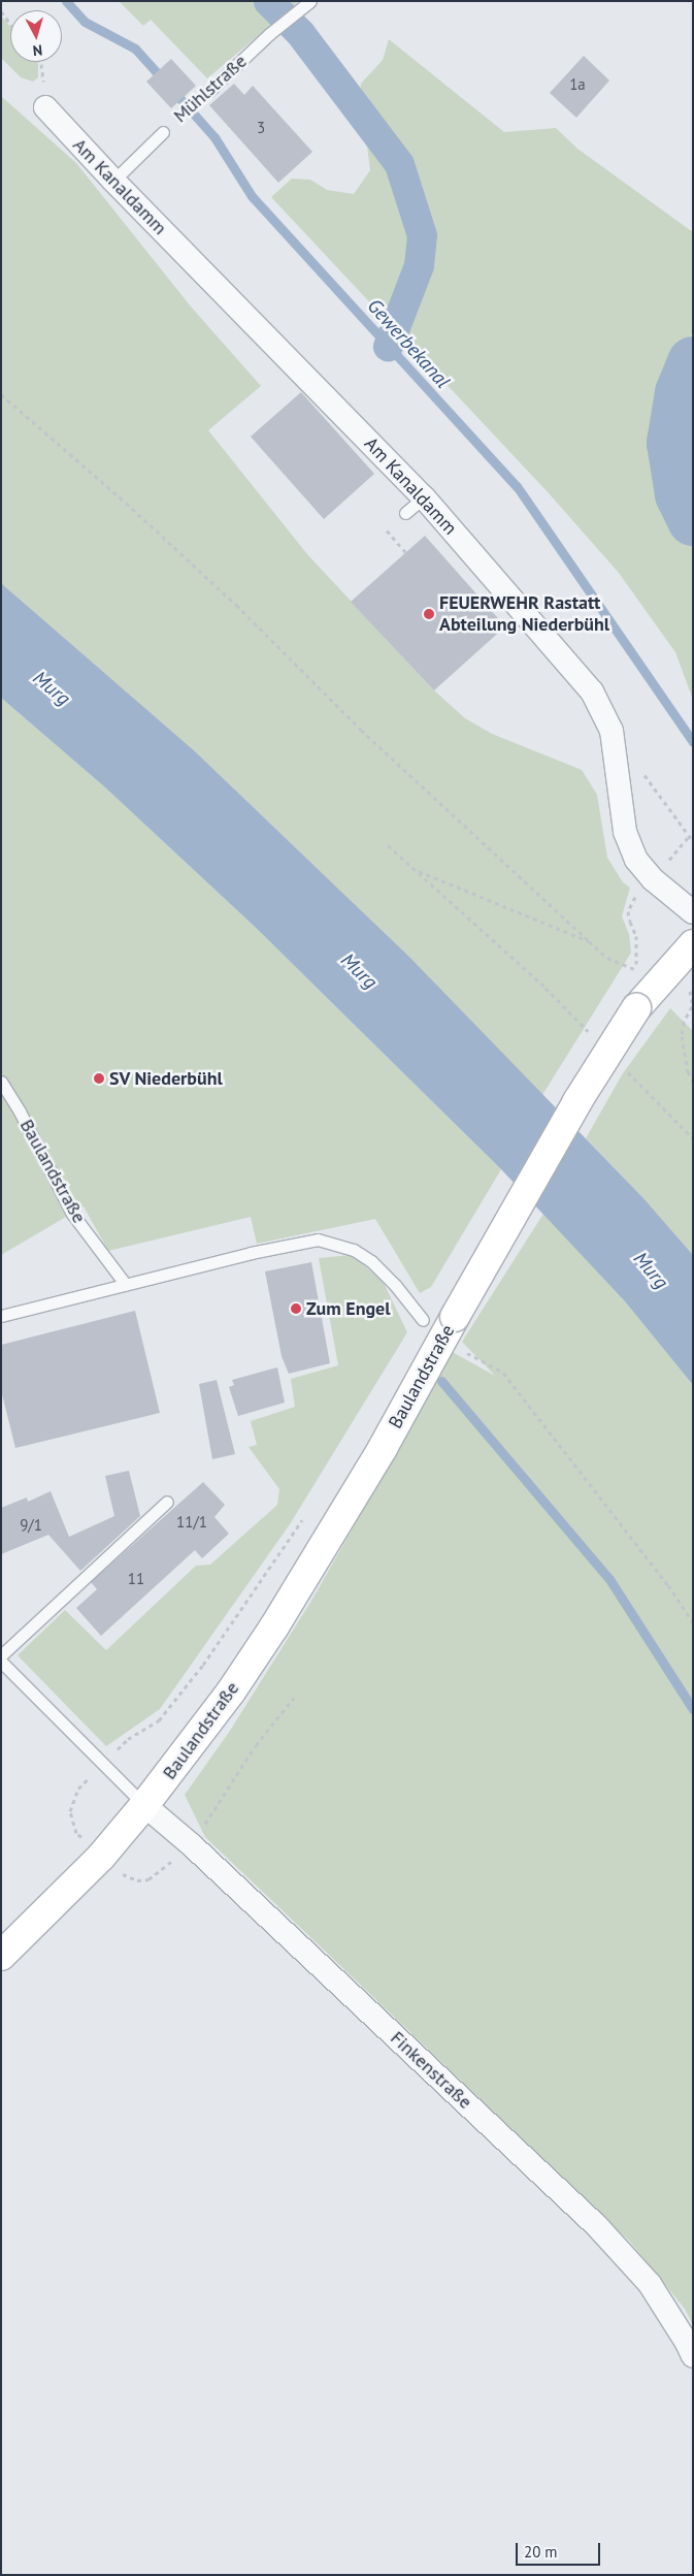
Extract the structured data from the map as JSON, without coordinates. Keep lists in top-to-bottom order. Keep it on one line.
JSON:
{"streets":{"street":["Am Kanaldamm","Baulandstraße","Finkenstraße"],"lane":["Mühlstraße"]},"crossings":[["Mühlstraße","Am Kanaldamm"],["Baulandstraße","Finkenstraße"]],"water":["Gewerbekanal","Murg"],"places":["FEUERWEHR Rastatt Abteilung Niederbühl","SV Niederbühl","Zum Engel"],"house_numbers":["1a","3","11/1","9/1","11"],"scale_bar":"20 m","north":"bottom"}
